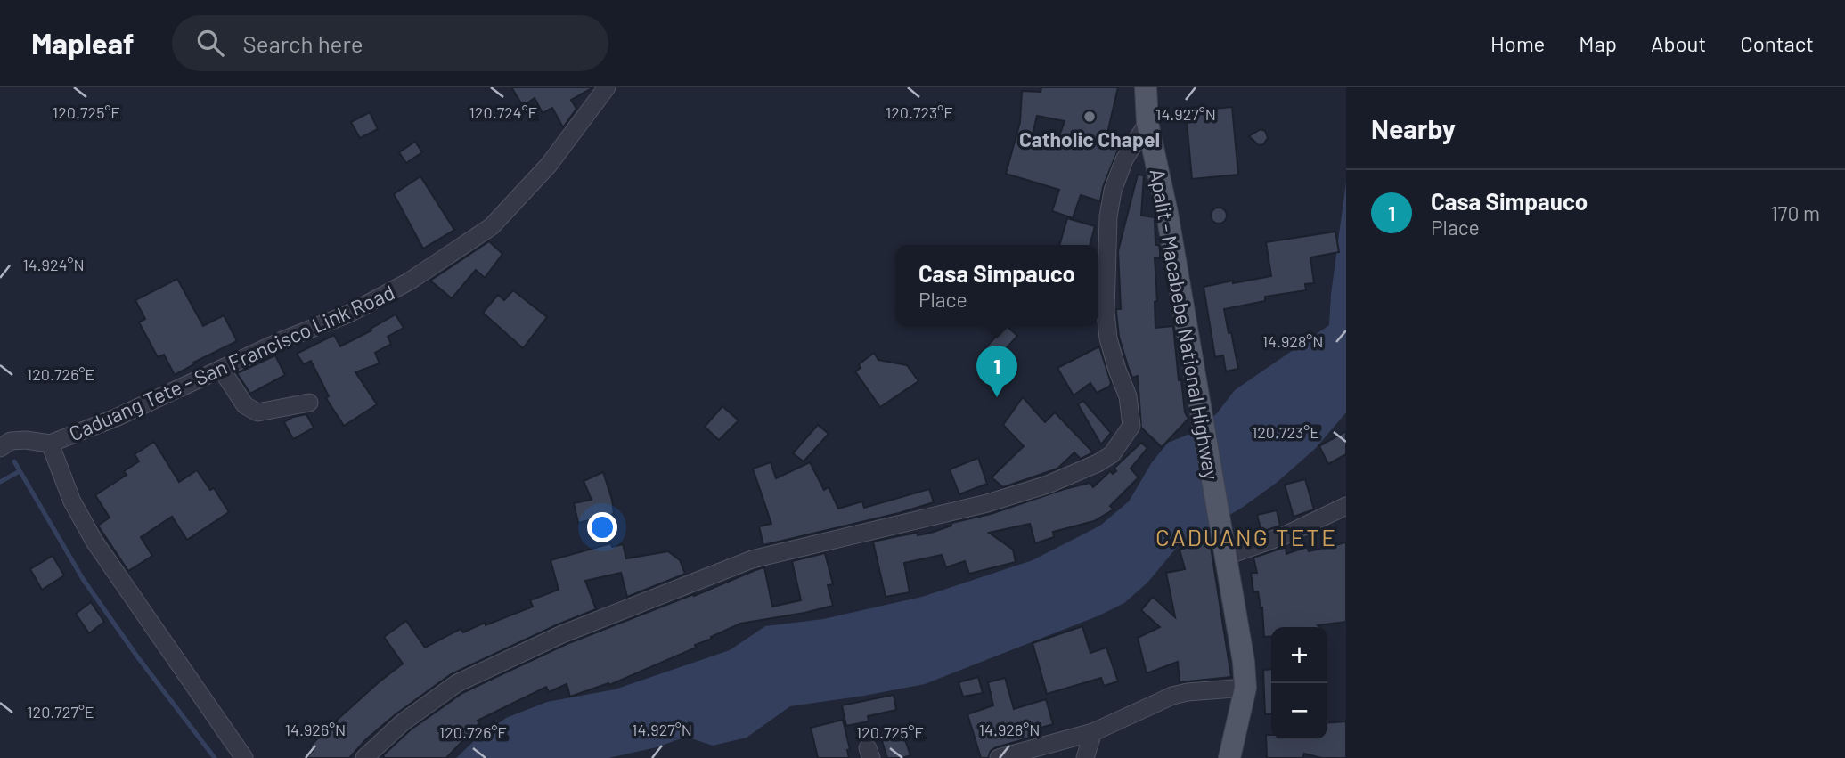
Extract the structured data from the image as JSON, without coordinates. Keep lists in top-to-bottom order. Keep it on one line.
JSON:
{"streets":{"main road":["Apalit - Macabebe National Highway"],"street":["Caduang Tete - San Francisco Link Road"]},"districts":["CADUANG TETE"],"places":["Catholic Chapel"],"page":{"header":"Mapleaf","search":"Search here","nav":["Home","Map","About","Contact"],"heading":"Nearby","list":[{"mark":"1","name":"Casa Simpauco","note":"Place","value":"170 m"}],"popup":["Casa Simpauco","Place"],"pins":"1","map_buttons":["+","−"]},"coordinates":["120.725°E","120.724°E","120.723°E","14.927°N","14.924°N","14.928°N","120.726°E","120.727°E","14.926°N"]}
